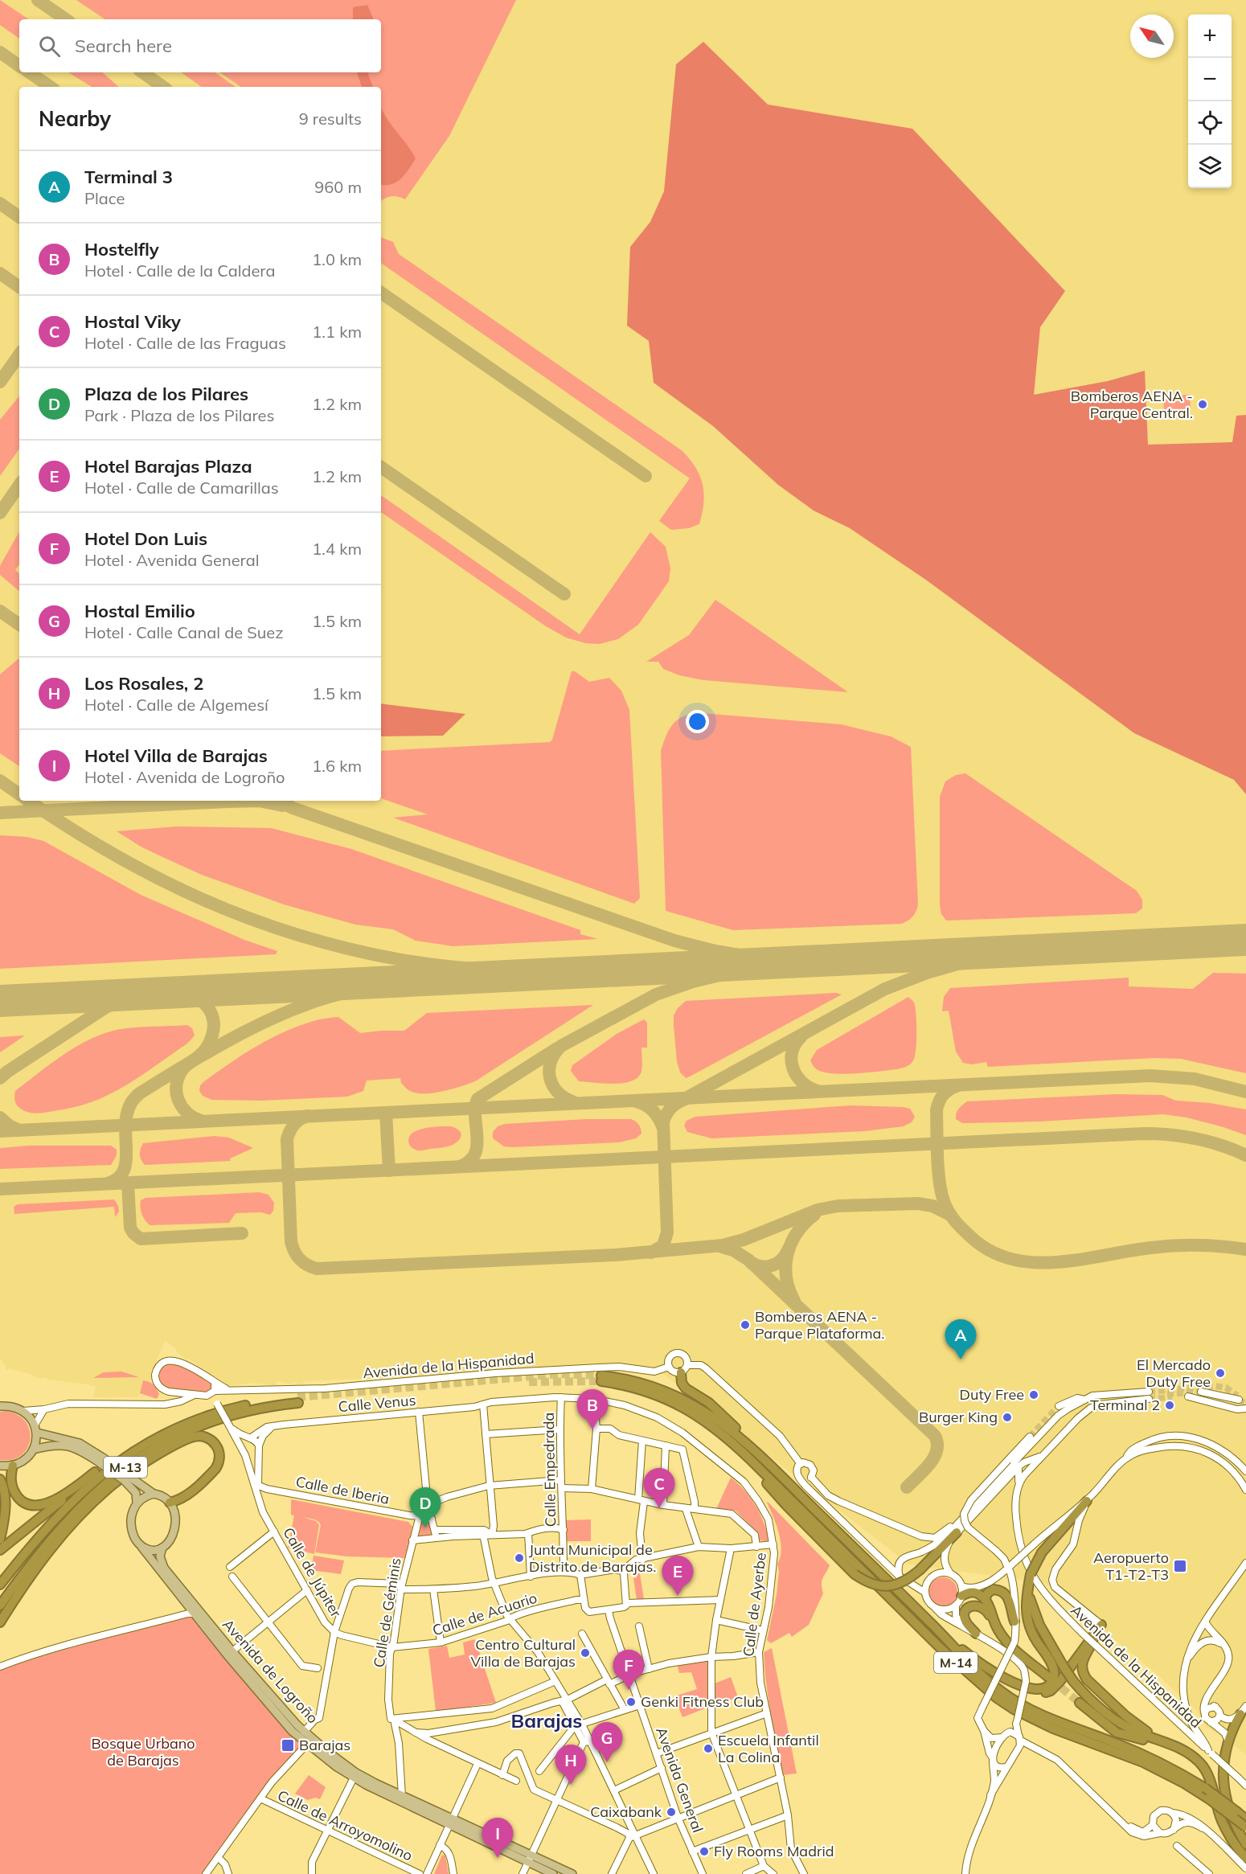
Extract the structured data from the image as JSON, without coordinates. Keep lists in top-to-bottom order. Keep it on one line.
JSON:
{"streets":{"highway":["M-13","M-14"],"main road":["Avenida de Logroño"],"street":["Avenida de la Hispanidad","Calle Venus","Calle Empedrada","Calle de Iberia","Calle de Júpiter","Calle de Ayerbe","Calle de Géminis","Calle de Acuario","Avenida General","Calle de Arroyomolino"]},"crossings":[["Calle Venus","Calle de Júpiter"],["Calle Venus","Calle de Ayerbe"],["Calle Empedrada","Calle de Ayerbe"],["Calle de Iberia","Calle de Júpiter"],["Calle de Iberia","Calle de Géminis"],["Calle de Júpiter","Calle de Géminis"],["Calle de Júpiter","Calle de Acuario"],["Calle de Géminis","Calle de Acuario"],["Calle de Géminis","Avenida de Logroño"]],"districts":["Barajas"],"parks":["Bosque Urbano de Barajas"],"places":{"other":["Bomberos AENA - Parque Central.","Bomberos AENA - Parque Plataforma.","El Mercado Duty Free","Duty Free","Terminal 2","Burger King","Junta Municipal de Distrito de Barajas.","Centro Cultural Villa de Barajas","Genki Fitness Club","Escuela Infantil La Colina","Caixabank","Fly Rooms Madrid"],"transit":["Aeropuerto T1-T2-T3","Barajas"]},"north":"top left","page":{"map_buttons":["+","−"],"search":"Search here","heading":["Nearby","9 results"],"list":[{"mark":"A","name":"Terminal 3","note":"Place","value":"960 m"},{"mark":"B","name":"Hostelfly","note":"Hotel · Calle de la Caldera","value":"1.0 km"},{"mark":"C","name":"Hostal Viky","note":"Hotel · Calle de las Fraguas","value":"1.1 km"},{"mark":"D","name":"Plaza de los Pilares","note":"Park · Plaza de los Pilares","value":"1.2 km"},{"mark":"E","name":"Hotel Barajas Plaza","note":"Hotel · Calle de Camarillas","value":"1.2 km"},{"mark":"F","name":"Hotel Don Luis","note":"Hotel · Avenida General","value":"1.4 km"},{"mark":"G","name":"Hostal Emilio","note":"Hotel · Calle Canal de Suez","value":"1.5 km"},{"mark":"H","name":"Los Rosales, 2","note":"Hotel · Calle de Algemesí","value":"1.5 km"},{"mark":"I","name":"Hotel Villa de Barajas","note":"Hotel · Avenida de Logroño","value":"1.6 km"}],"pins":["A","B","C","D","E","F","G","H","I"]}}
